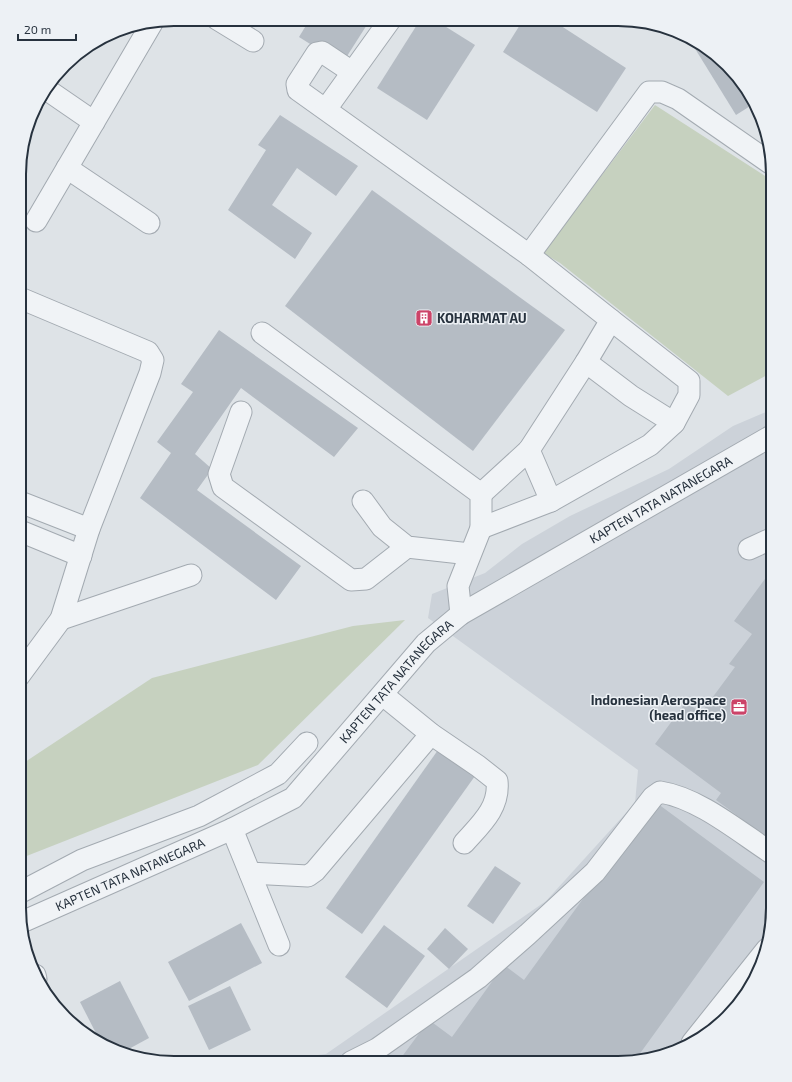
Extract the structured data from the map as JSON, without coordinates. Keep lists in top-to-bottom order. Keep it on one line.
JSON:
{"streets":{"street":["KAPTEN TATA NATANEGARA"]},"places":{"building":["KOHARMAT AU"],"office":["Indonesian Aerospace (head office)"]},"scale_bar":"20 m"}
